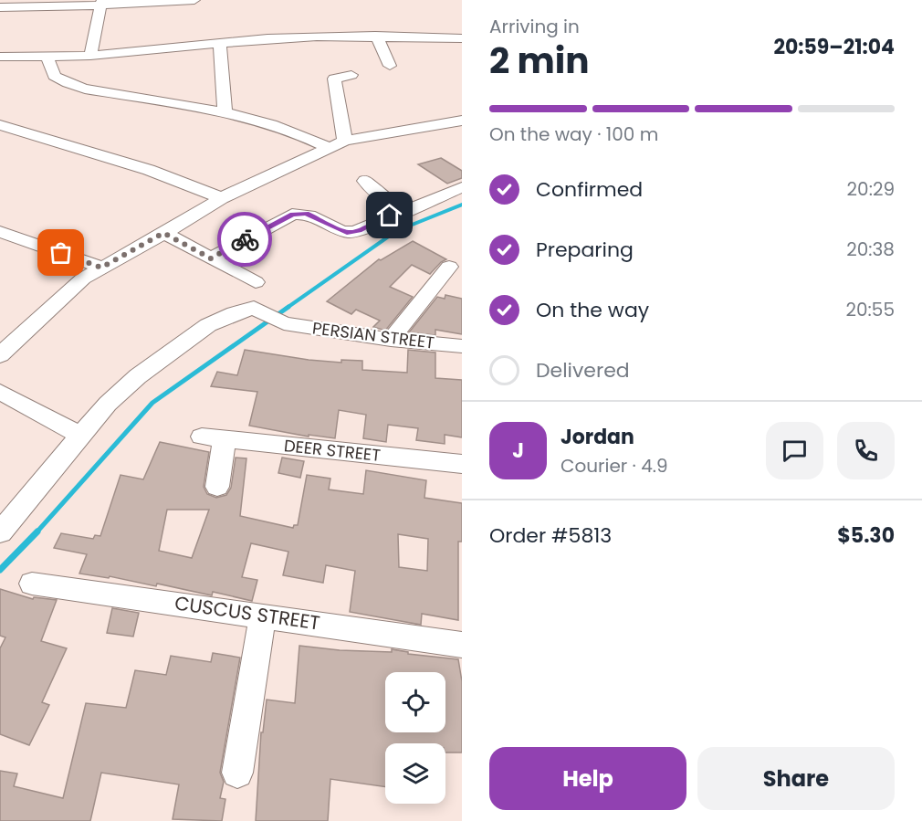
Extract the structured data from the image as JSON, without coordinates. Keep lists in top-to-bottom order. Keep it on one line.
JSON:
{"streets":{"street":["PERSIAN STREET","DEER STREET","CUSCUS STREET"]},"page":{"heading":["2 min","Arriving in","20:59–21:04"],"panel":["Jordan","Courier · 4.9","Order #5813","$5.30"],"bar":"On the way · 100 m","list":[["Confirmed","20:29"],["Preparing","20:38"],["On the way","20:55"],"Delivered"],"round":"J","buttons":["Help","Share"]}}
